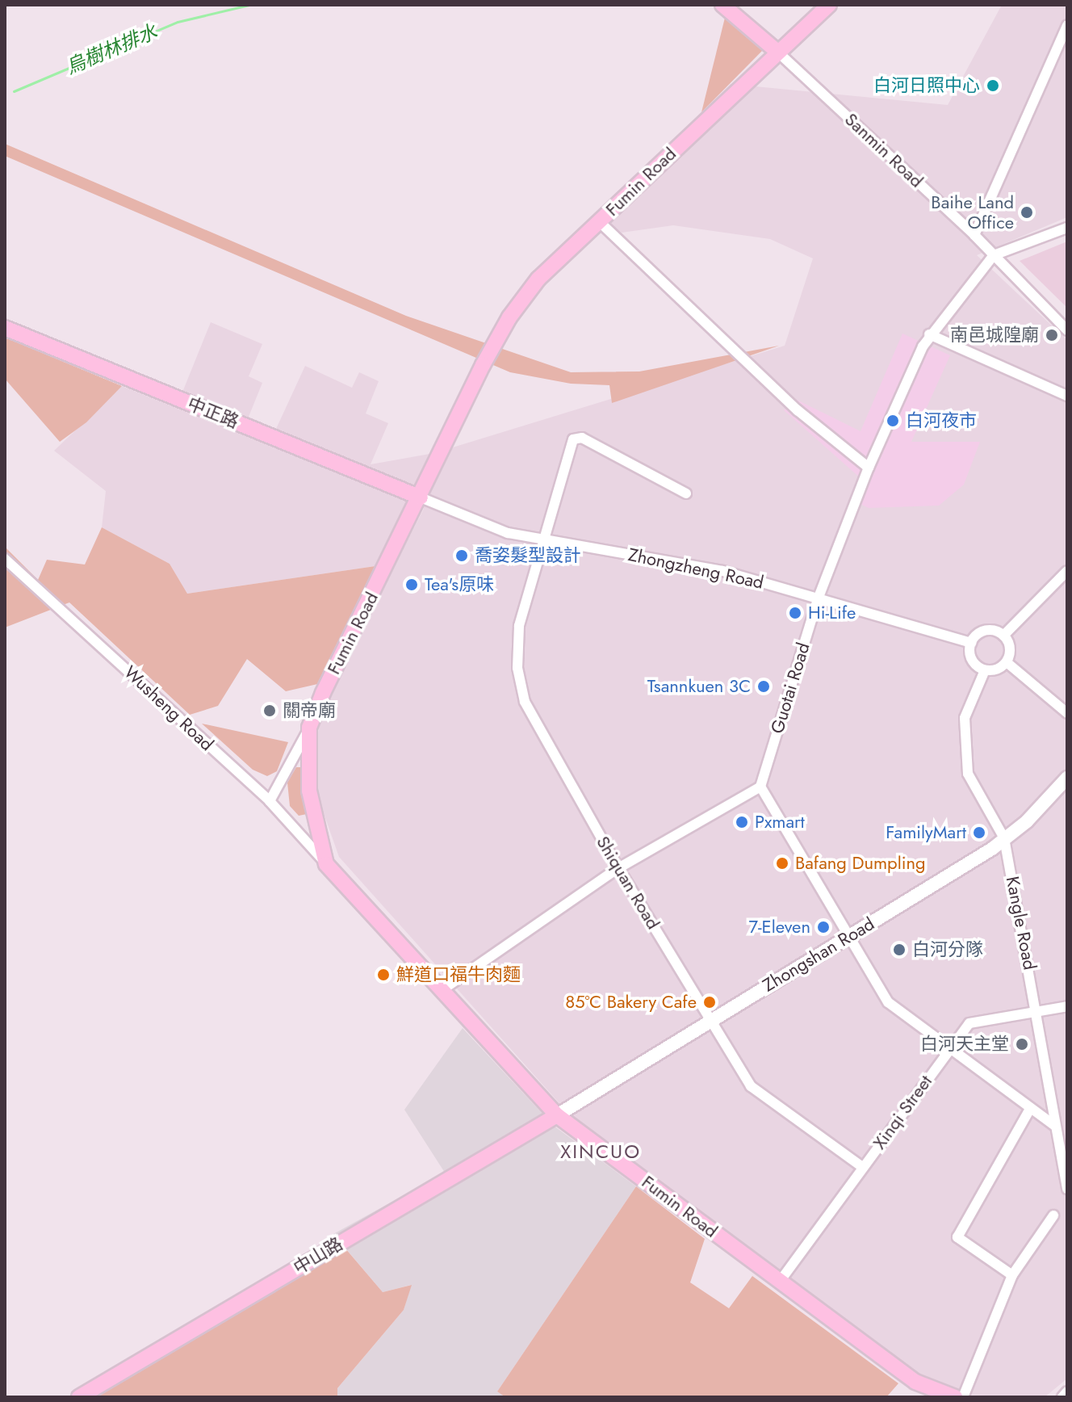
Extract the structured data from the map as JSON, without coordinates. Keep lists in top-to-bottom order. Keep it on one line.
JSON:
{"streets":{"main road":["Sanmin Road","Fumin Road","中正路","中山路"],"street":["Zhongzheng Road","Guotai Road","Wusheng Road","Shiquan Road","Kangle Road","Zhongshan Road","Xinqi Street"]},"crossings":[["Sanmin Road","Fumin Road"],["Sanmin Road","Guotai Road"],["Fumin Road","中正路"],["Fumin Road","Zhongzheng Road"],["Fumin Road","Wusheng Road"],["Fumin Road","Zhongshan Road"],["Fumin Road","Xinqi Street"],["Fumin Road","中山路"],["中正路","Zhongzheng Road"],["Zhongzheng Road","Guotai Road"],["Zhongzheng Road","Shiquan Road"],["Zhongzheng Road","Kangle Road"],["Shiquan Road","Zhongshan Road"],["Shiquan Road","Xinqi Street"],["Kangle Road","Zhongshan Road"],["Kangle Road","Xinqi Street"],["Zhongshan Road","中山路"]],"districts":["XINCUO"],"water":["烏樹林排水"],"places":["白河日照中心","Baihe Land Office","南邑城隍廟","白河夜市","喬姿髮型設計","Tea's原味","Hi-Life","Tsannkuen 3C","關帝廟","Pxmart","FamilyMart","Bafang Dumpling","7-Eleven","白河分隊","鮮道口福牛肉麵","85°C Bakery Cafe","白河天主堂"]}
